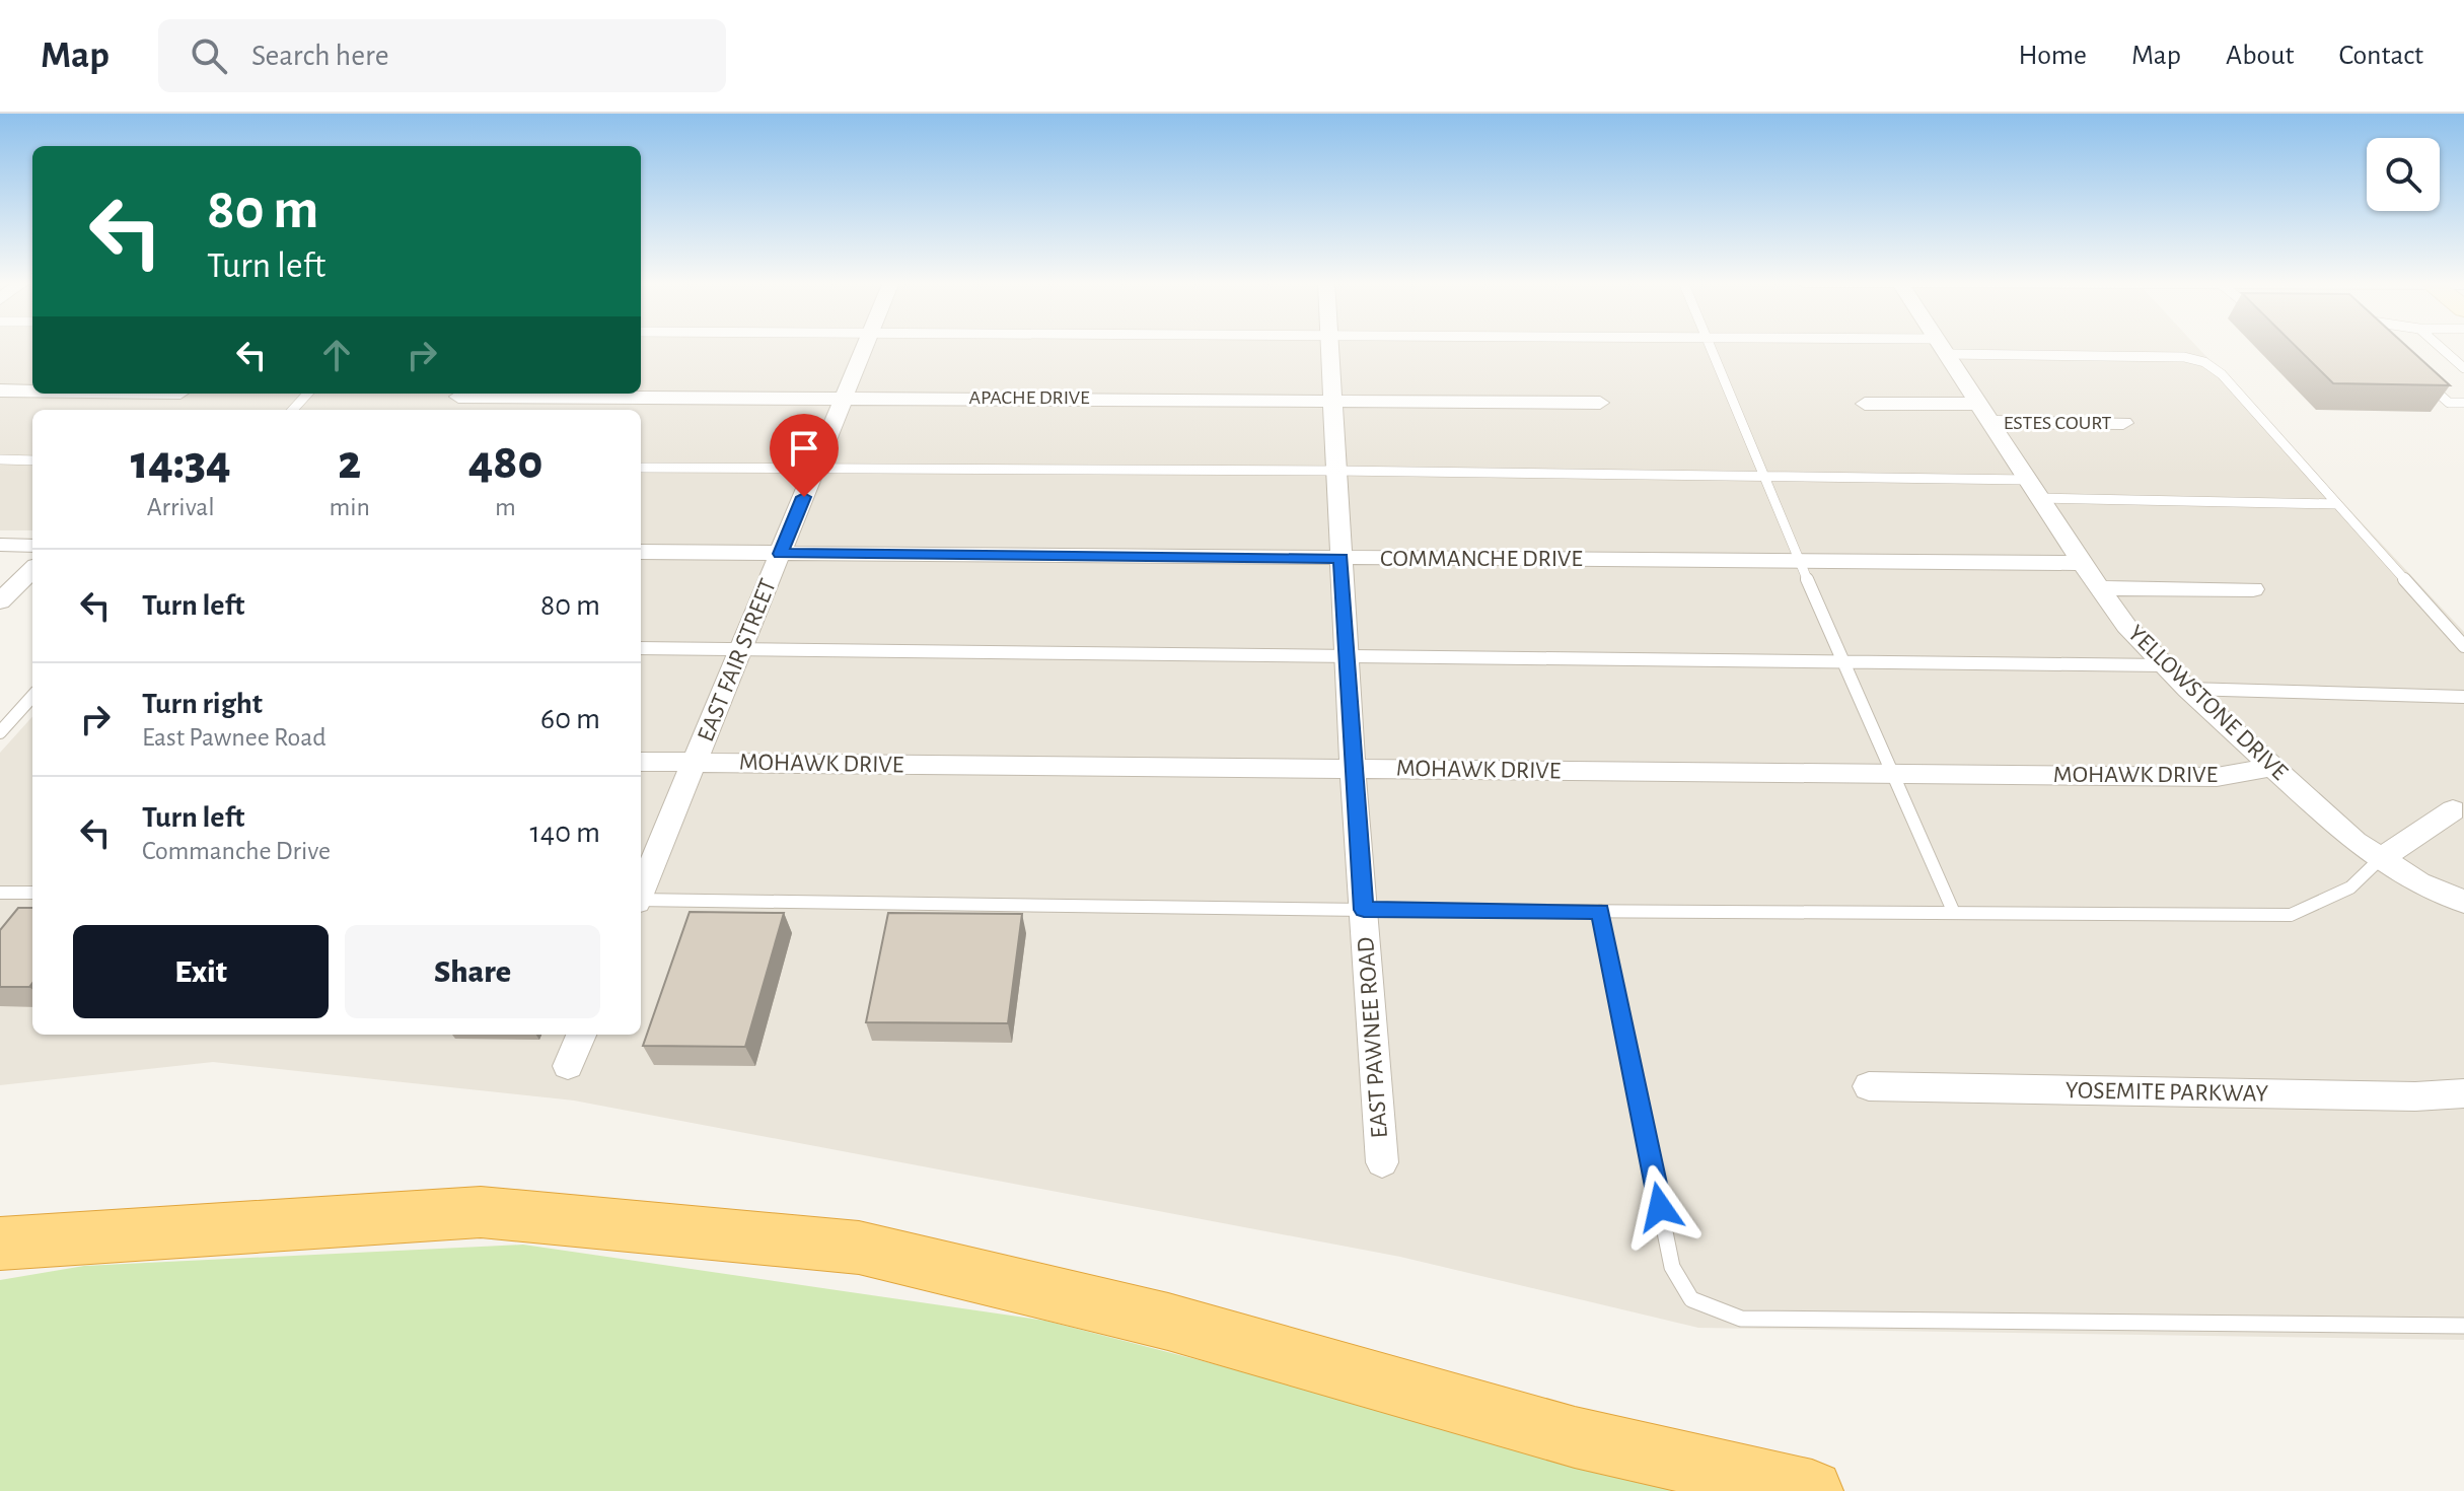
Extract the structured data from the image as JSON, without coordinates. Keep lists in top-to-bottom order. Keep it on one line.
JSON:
{"streets":{"street":["APACHE DRIVE","ESTES COURT","COMMANCHE DRIVE","EAST FAIR STREET","YELLOWSTONE DRIVE","MOHAWK DRIVE","EAST PAWNEE ROAD","YOSEMITE PARKWAY"]},"crossings":[["APACHE DRIVE","EAST FAIR STREET"],["APACHE DRIVE","EAST PAWNEE ROAD"],["ESTES COURT","YELLOWSTONE DRIVE"],["COMMANCHE DRIVE","EAST FAIR STREET"],["COMMANCHE DRIVE","YELLOWSTONE DRIVE"],["COMMANCHE DRIVE","EAST PAWNEE ROAD"],["EAST FAIR STREET","MOHAWK DRIVE"],["YELLOWSTONE DRIVE","MOHAWK DRIVE"],["MOHAWK DRIVE","EAST PAWNEE ROAD"]],"page":{"header":"Map","search":"Search here","nav":["Home","Map","About","Contact"],"turn":["80 m","Turn left"],"eta":["14:34","Arrival","2","min","480","m"],"list":[{"name":"Turn left","value":"80 m"},{"name":"Turn right","note":"East Pawnee Road","value":"60 m"},{"name":"Turn left","note":"Commanche Drive","value":"140 m"}],"buttons":["Exit","Share"]}}
